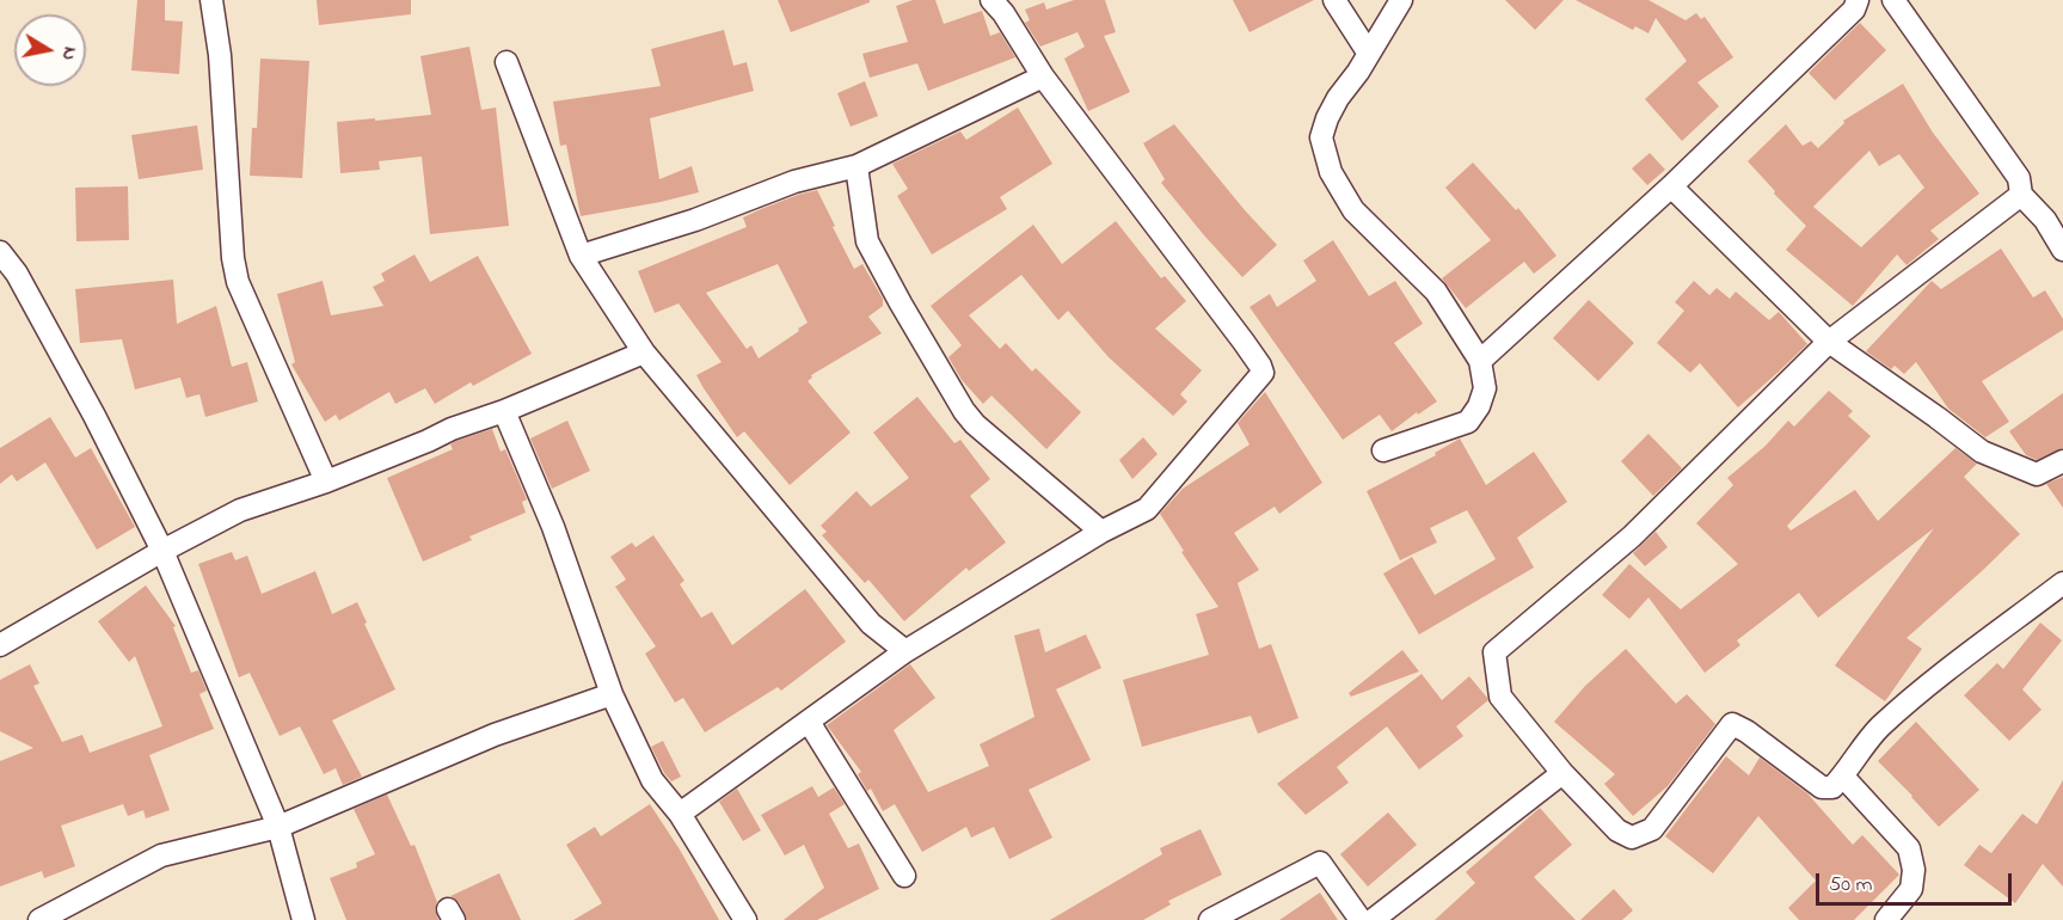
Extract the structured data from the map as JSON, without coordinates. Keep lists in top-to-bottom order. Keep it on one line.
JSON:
{"scale_bar":"50 m","north":"right"}
